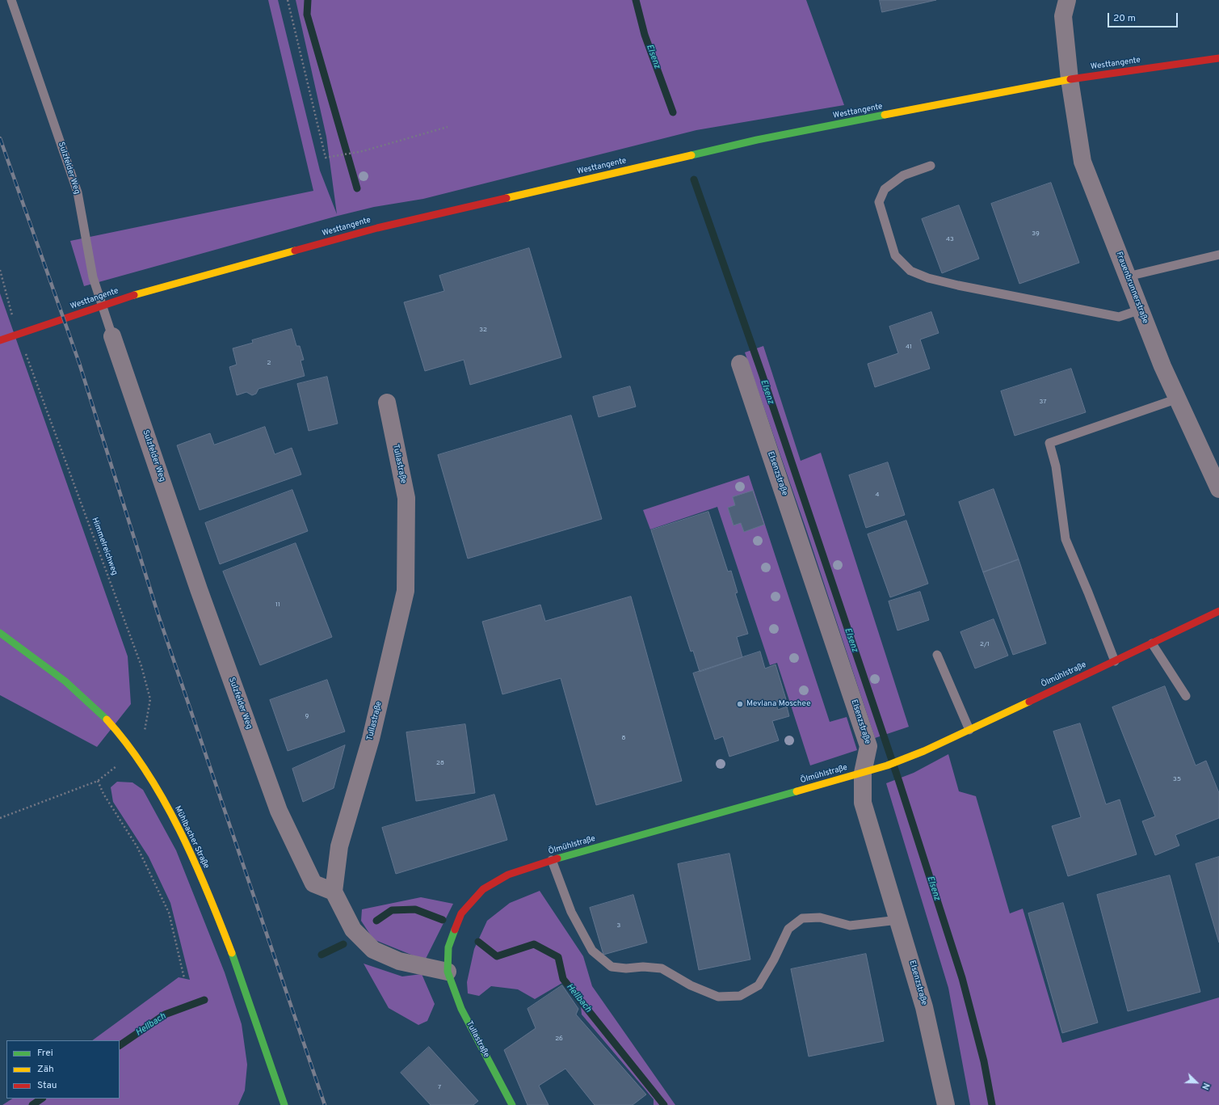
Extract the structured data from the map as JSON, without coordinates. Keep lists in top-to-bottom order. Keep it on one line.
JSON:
{"streets":{"main road":["Westtangente","Tullastraße","Ölmühlstraße","Mühlbacher Straße"],"street":["Sulzfelder Weg","Frauenbrunnerstraße","Elsenzstraße"],"path":["Himmelreichweg"]},"crossings":[["Westtangente","Frauenbrunnerstraße"],["Sulzfelder Weg","Tullastraße"],["Tullastraße","Ölmühlstraße"],["Elsenzstraße","Ölmühlstraße"],["Himmelreichweg","Mühlbacher Straße"]],"water":["Elsenz","Hellbach"],"places":["Mevlana Moschee"],"house_numbers":["39","43","32","41","2","37","4","11","2/1","9","8","28","35","3","26","7"],"legend":["Frei","Zäh","Stau"],"scale_bar":"20 m","north":"bottom right"}
